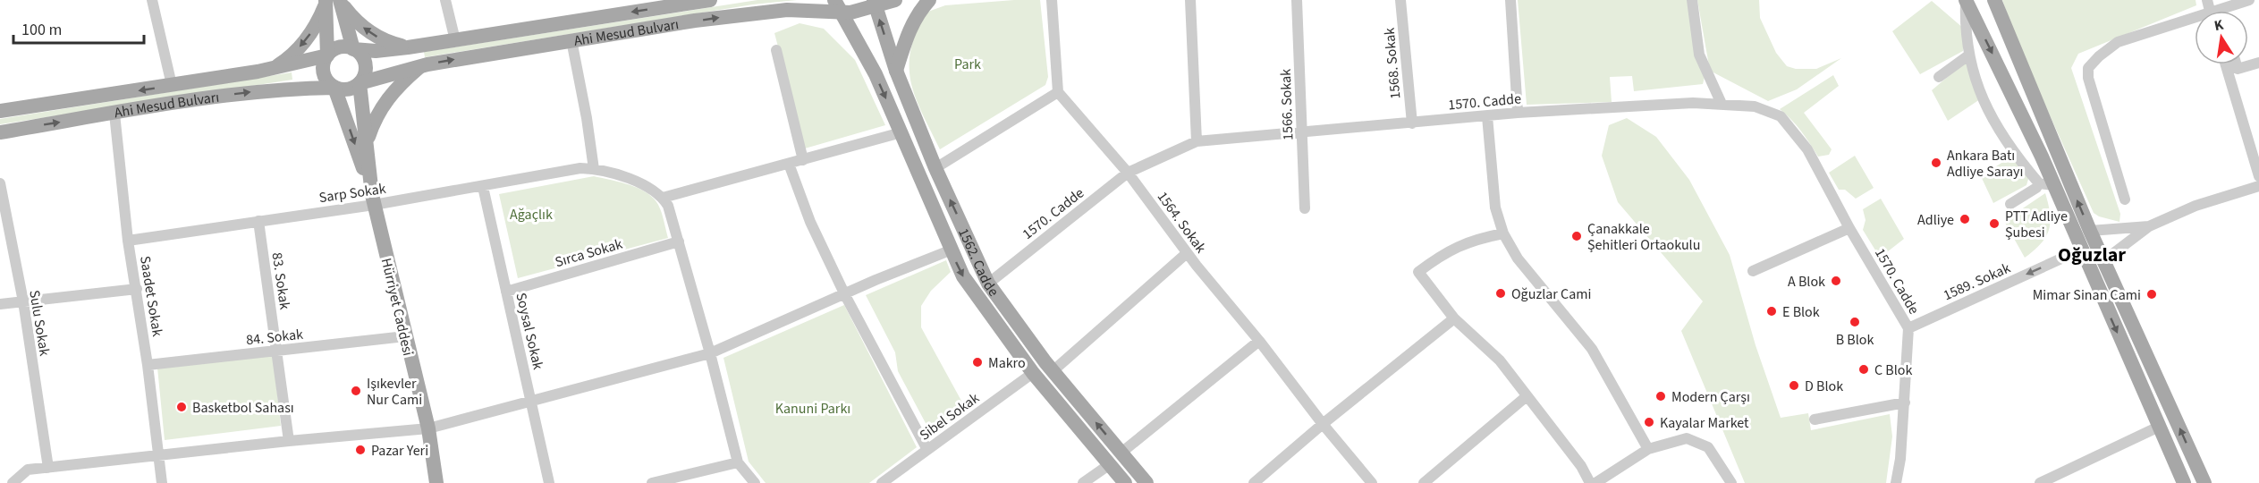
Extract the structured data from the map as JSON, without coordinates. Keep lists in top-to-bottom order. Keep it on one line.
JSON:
{"streets":{"main road":["Ahi Mesud Bulvarı","1562. Cadde","Hürriyet Caddesi"],"street":["1568. Sokak","1570. Cadde","1566. Sokak","Sarp Sokak","1564. Sokak","Sırca Sokak","83. Sokak","1589. Sokak","Saadet Sokak","Sulu Sokak","Soysal Sokak","84. Sokak","Sibel Sokak"]},"crossings":[["Ahi Mesud Bulvarı","1562. Cadde"],["Ahi Mesud Bulvarı","Saadet Sokak"],["1568. Sokak","1570. Cadde"],["1570. Cadde","1566. Sokak"],["1570. Cadde","1564. Sokak"],["1570. Cadde","1562. Cadde"],["1570. Cadde","1589. Sokak"],["Sarp Sokak","83. Sokak"],["Sarp Sokak","Saadet Sokak"],["Sarp Sokak","Hürriyet Caddesi"],["Sarp Sokak","Soysal Sokak"],["Sırca Sokak","Soysal Sokak"],["1562. Cadde","Sibel Sokak"],["83. Sokak","84. Sokak"],["Saadet Sokak","84. Sokak"],["Hürriyet Caddesi","84. Sokak"]],"one_way":["1589. Sokak"],"districts":["Oğuzlar"],"parks":["Park","Ağaçlık","Kanuni Parkı"],"places":["Ankara Batı Adliye Sarayı","Adliye","PTT Adliye Şubesi","Çanakkale Şehitleri Ortaokulu","A Blok","Oğuzlar Cami","Mimar Sinan Cami","E Blok","B Blok","Makro","C Blok","D Blok","Işıkevler Nur Cami","Modern Çarşı","Basketbol Sahası","Kayalar Market","Pazar Yeri"],"scale_bar":"100 m","north":"top"}
